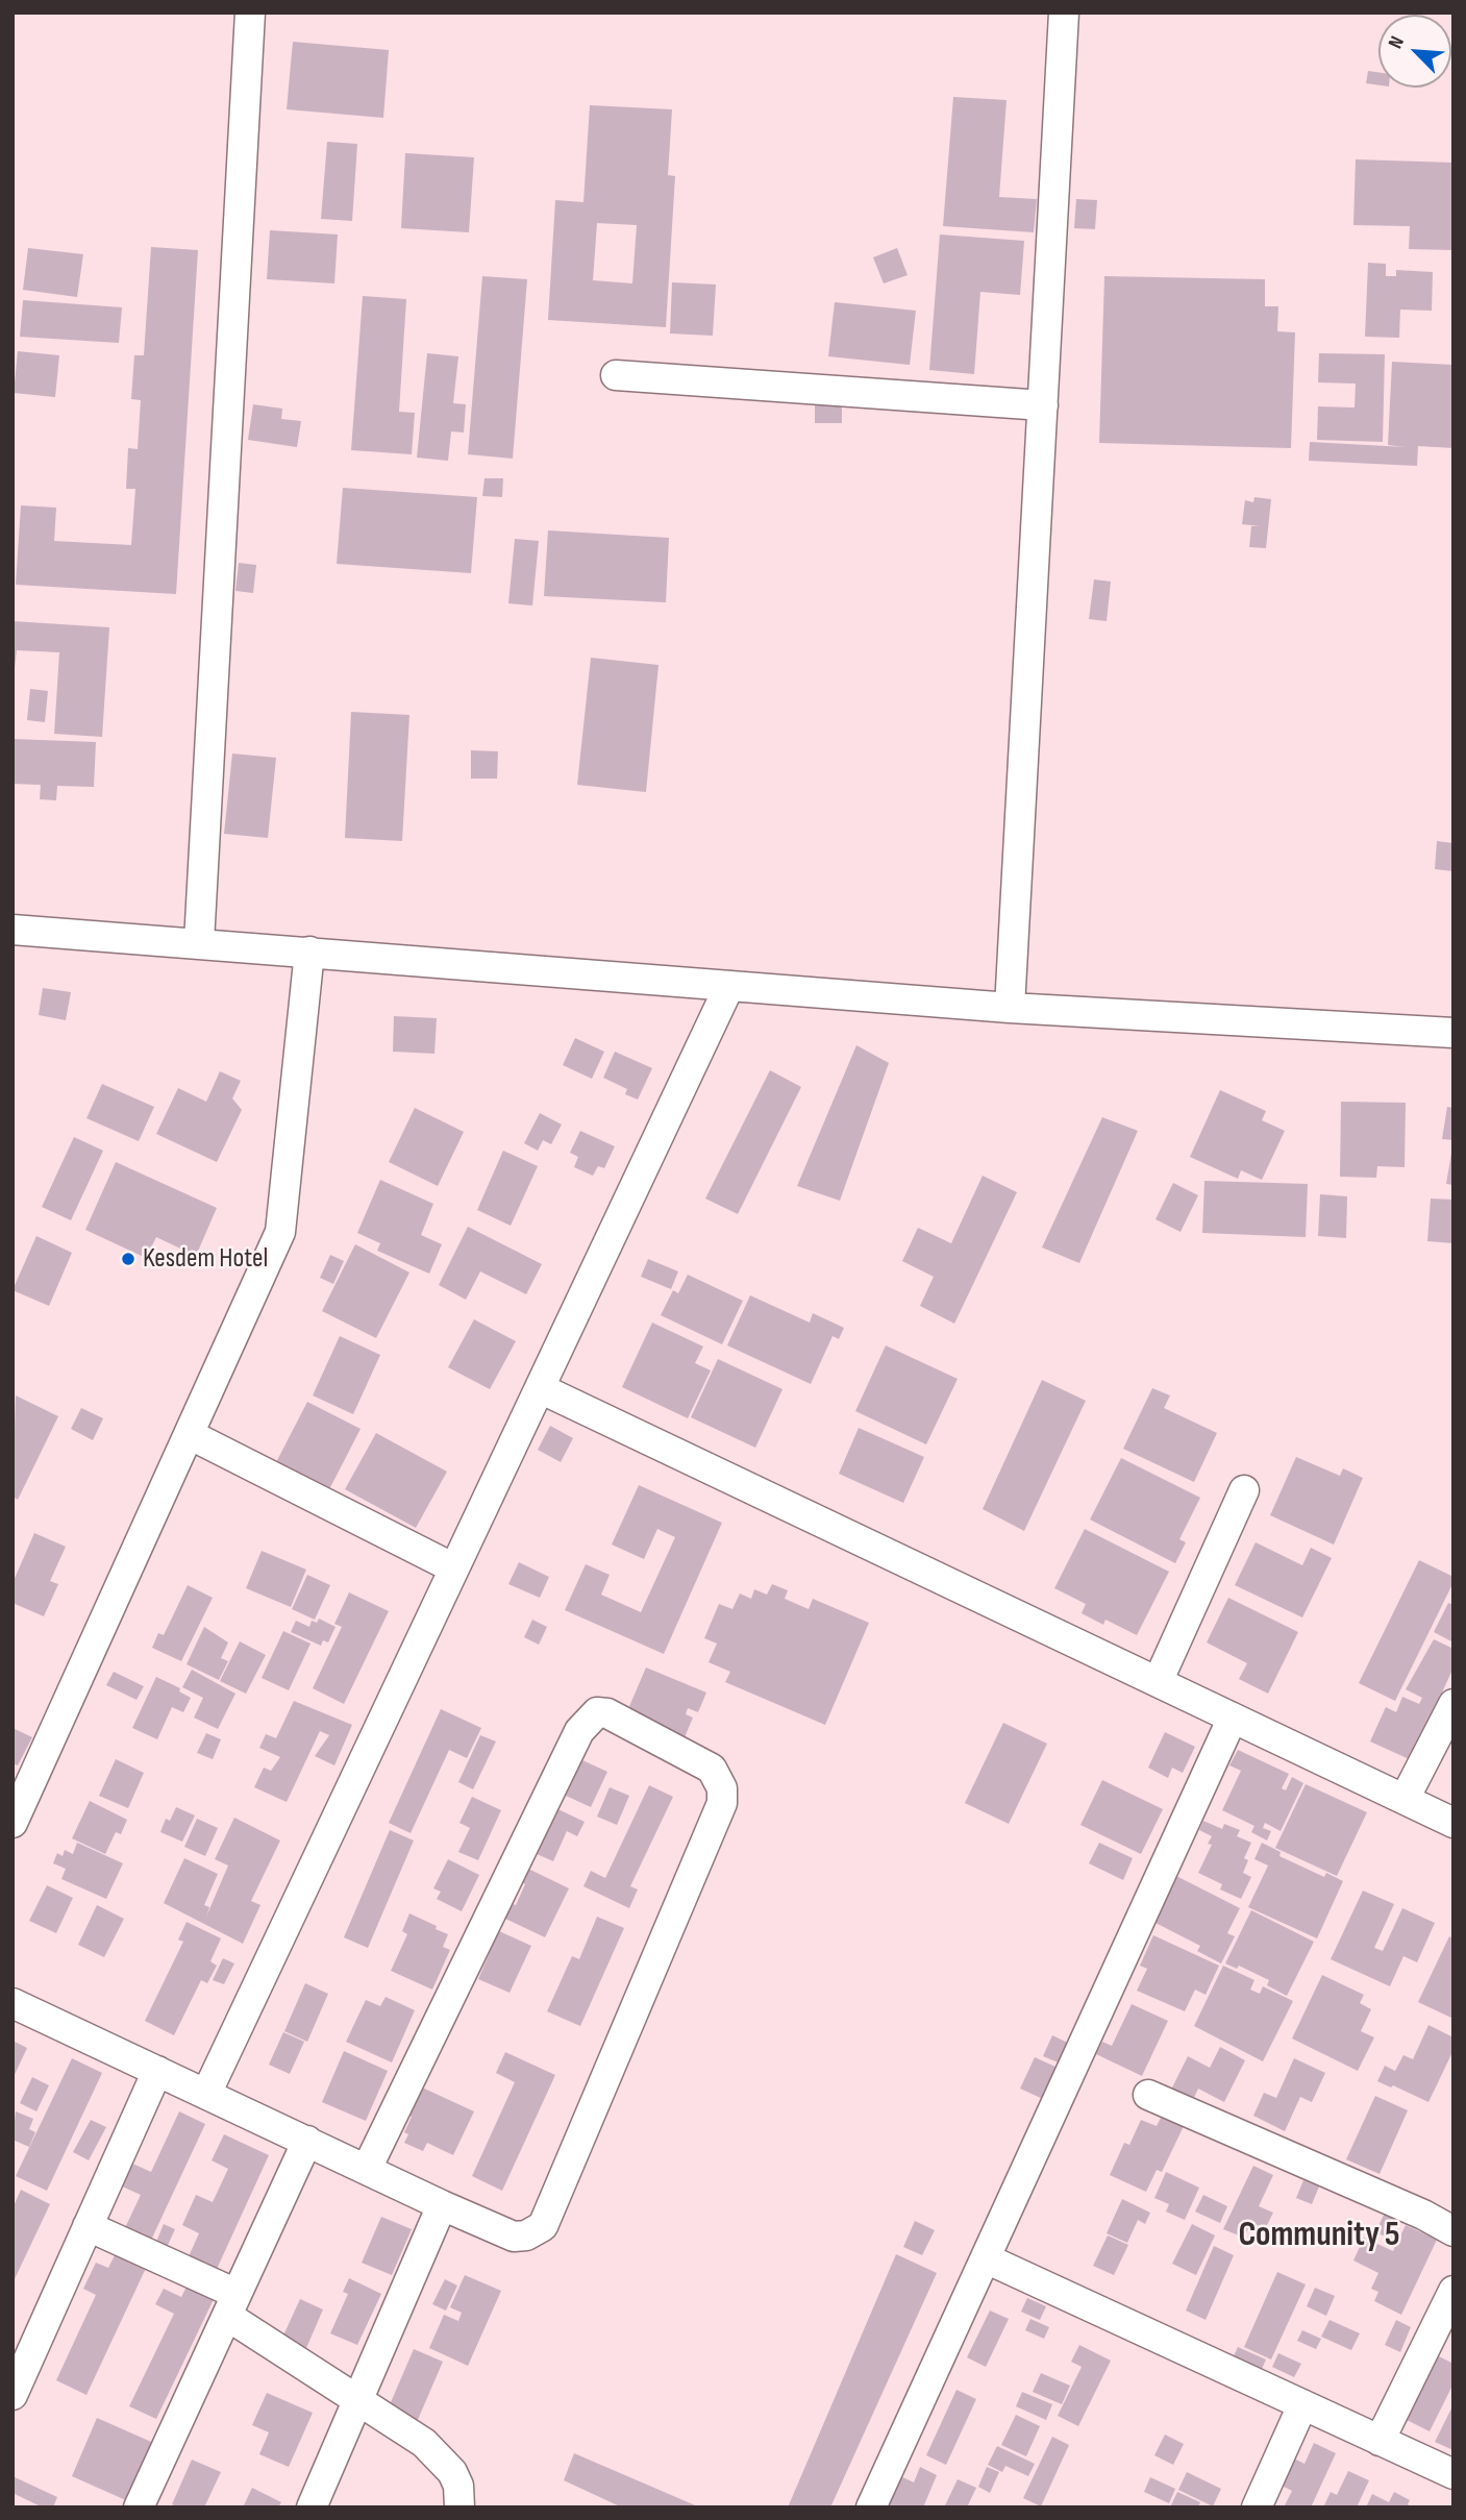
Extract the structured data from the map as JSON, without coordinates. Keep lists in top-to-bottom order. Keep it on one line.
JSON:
{"districts":["Community 5"],"places":["Kesdem Hotel"],"north":"top left"}
